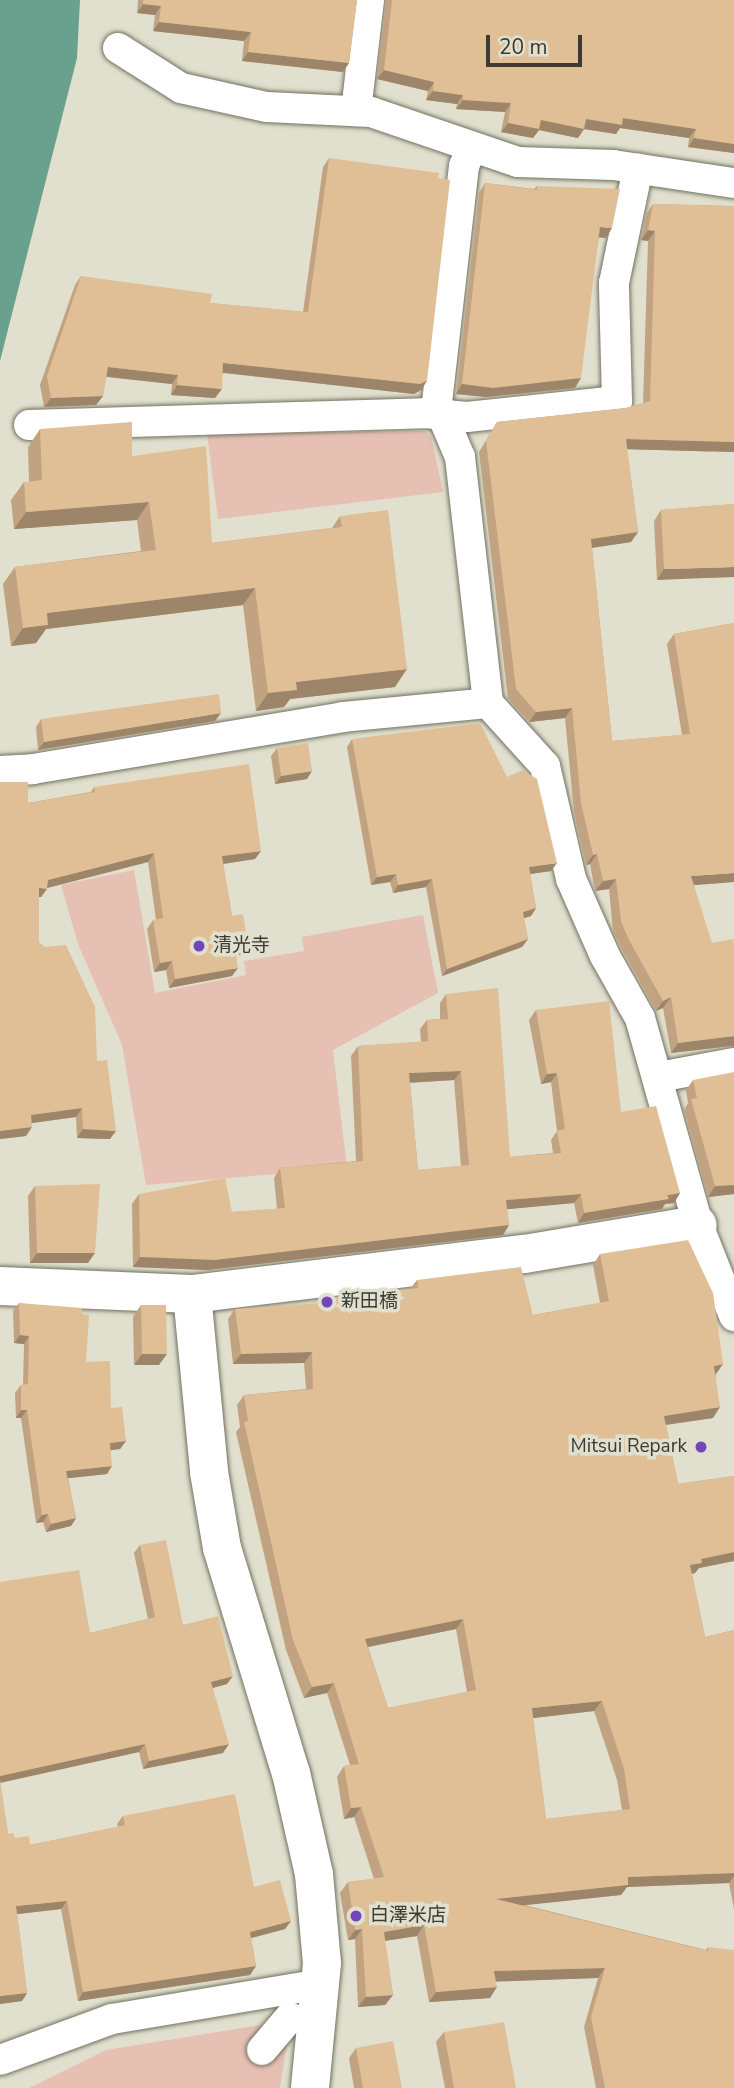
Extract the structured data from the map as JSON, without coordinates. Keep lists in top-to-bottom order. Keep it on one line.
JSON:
{"places":["清光寺","新田橋","Mitsui Repark","白澤米店"],"scale_bar":"20 m"}
